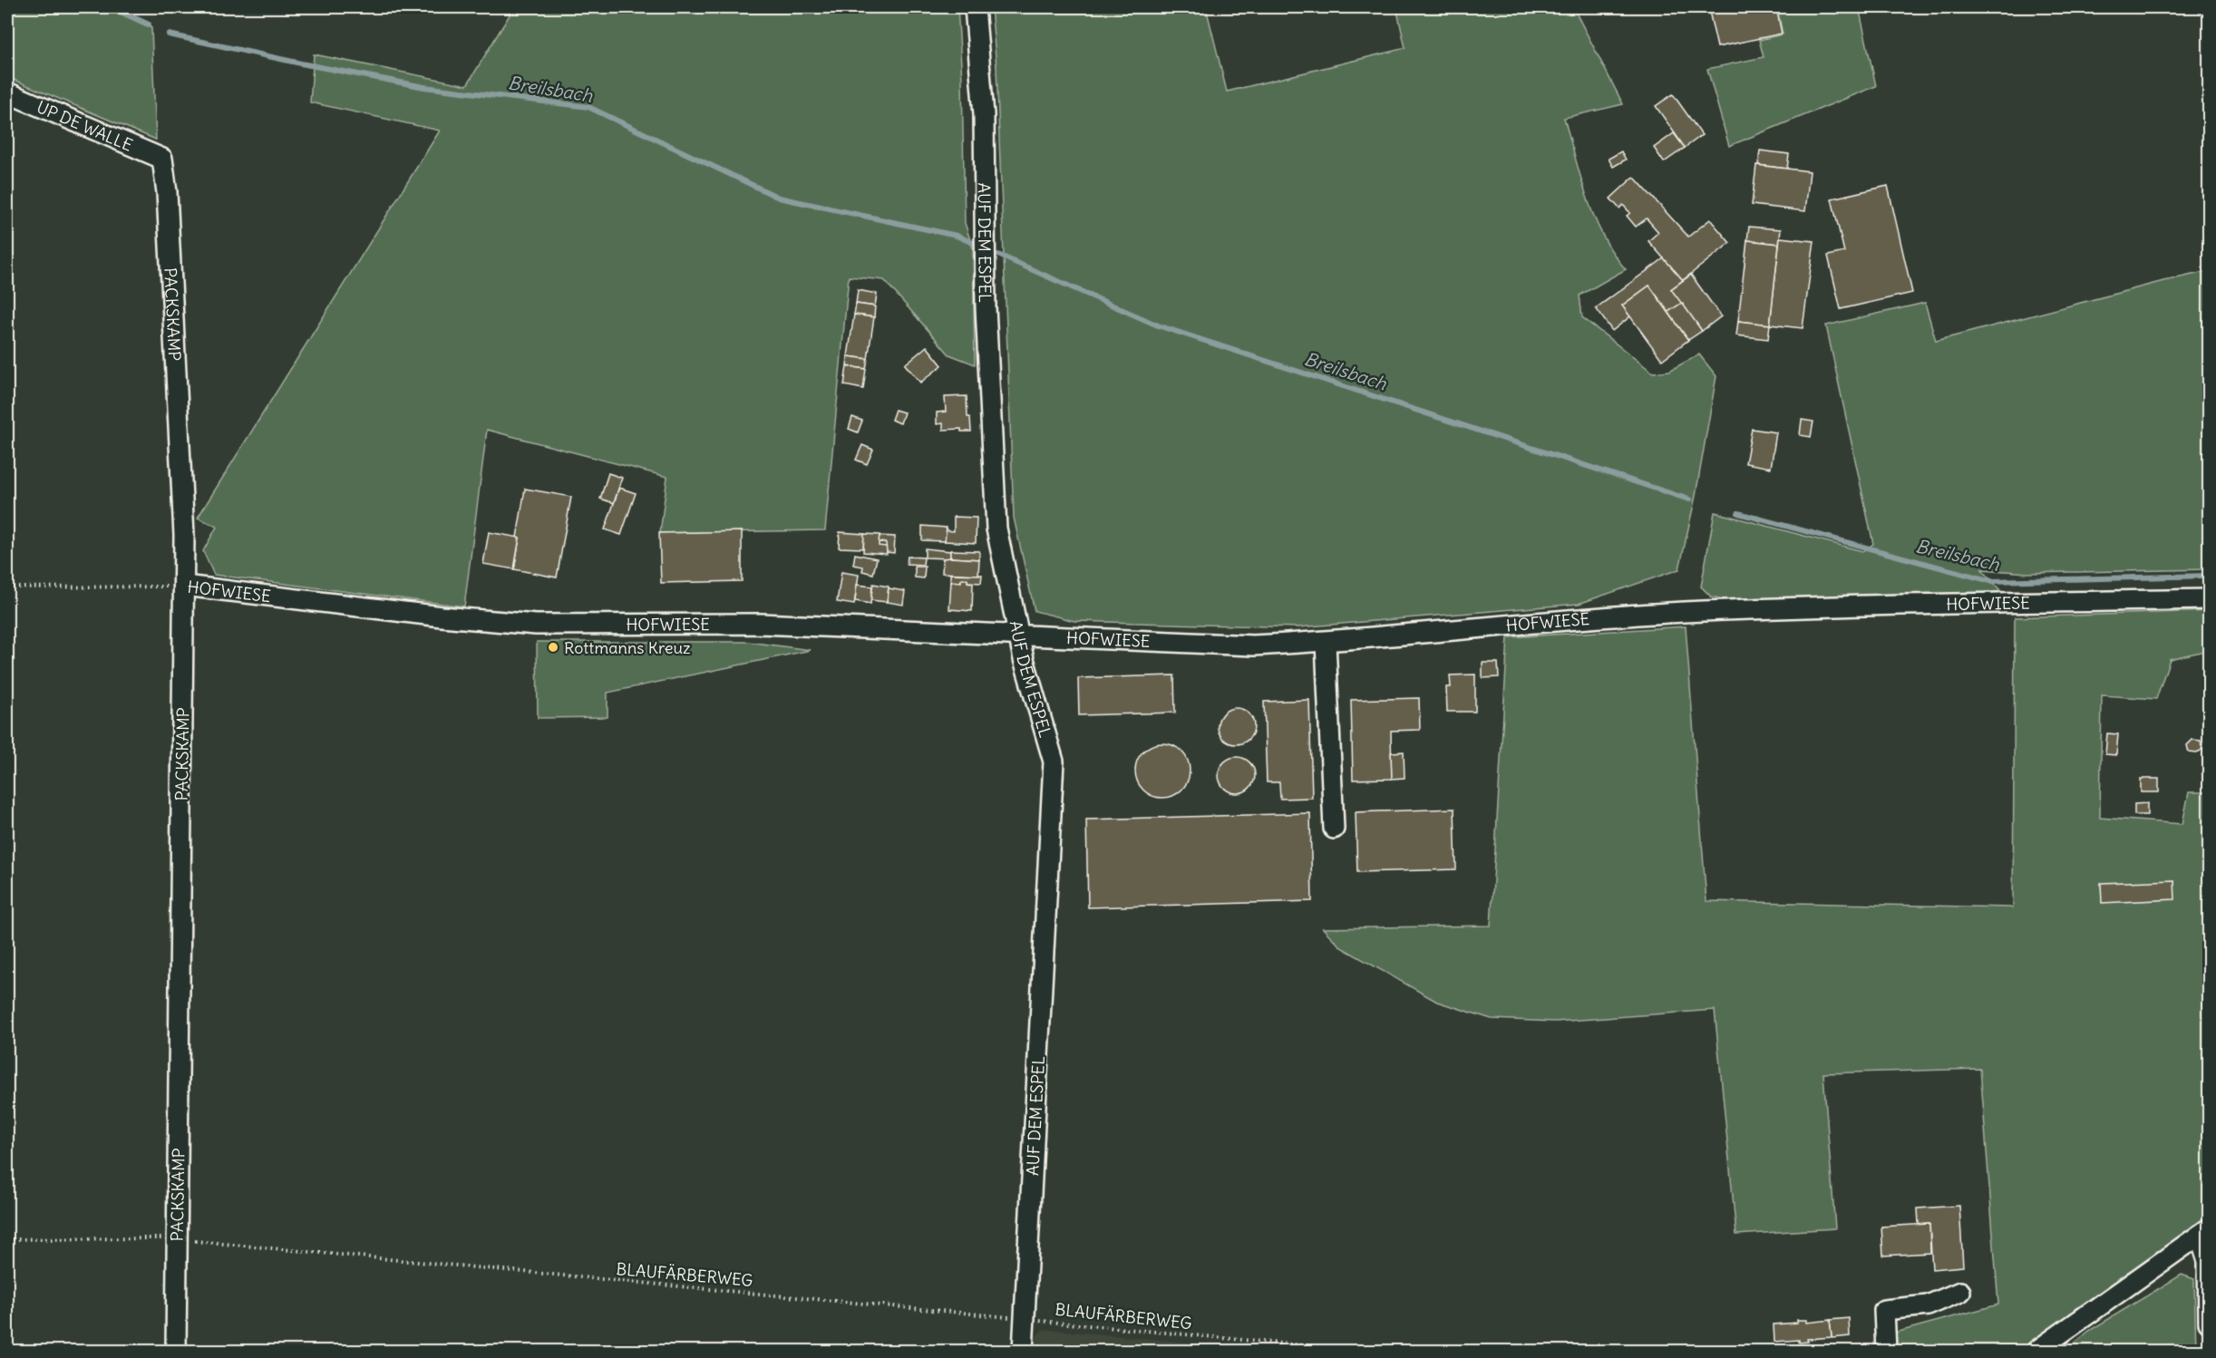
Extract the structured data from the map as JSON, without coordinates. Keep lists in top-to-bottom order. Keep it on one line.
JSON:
{"streets":{"street":["UP DE WÄLLE","AUF DEM ESPEL","PACKSKAMP","HOFWIESE"],"path":["BLAUFÄRBERWEG"]},"crossings":[["UP DE WÄLLE","PACKSKAMP"],["AUF DEM ESPEL","HOFWIESE"],["AUF DEM ESPEL","BLAUFÄRBERWEG"],["PACKSKAMP","HOFWIESE"],["PACKSKAMP","BLAUFÄRBERWEG"]],"water":["Breilsbach"],"places":["Rottmanns Kreuz"]}
